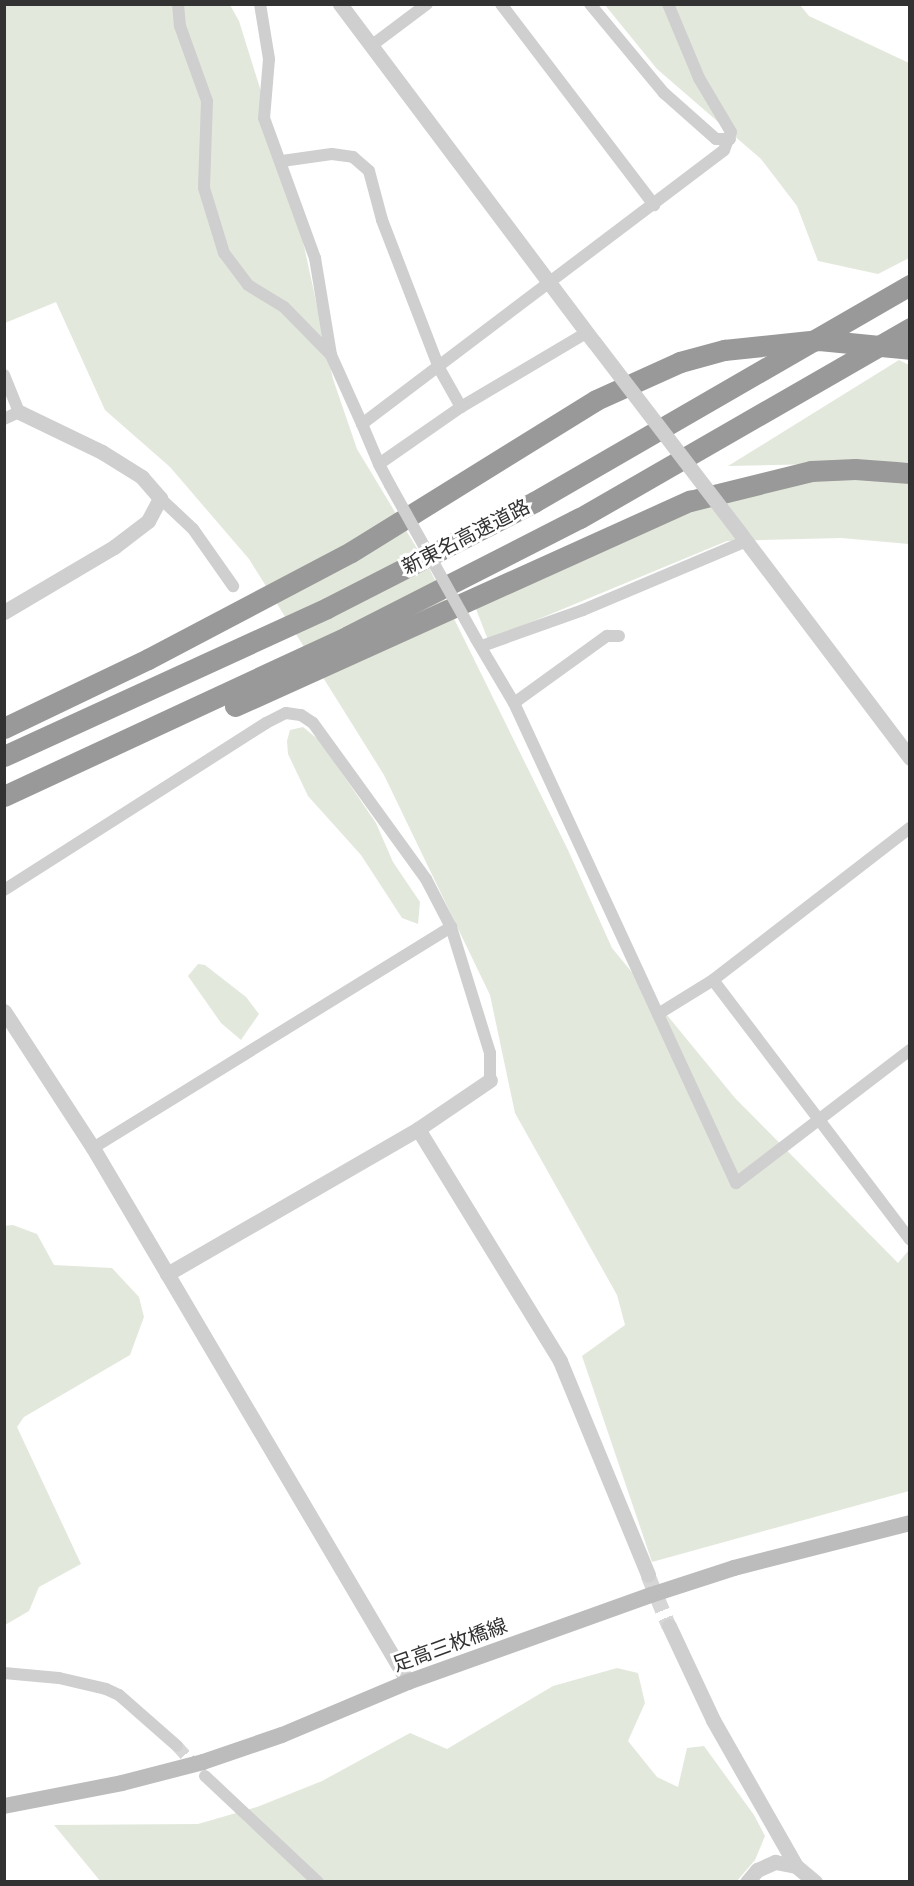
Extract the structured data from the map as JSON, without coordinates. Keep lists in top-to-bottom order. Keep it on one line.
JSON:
{"streets":{"highway":["新東名高速道路"],"main road":["足高三枚橋線"]}}
